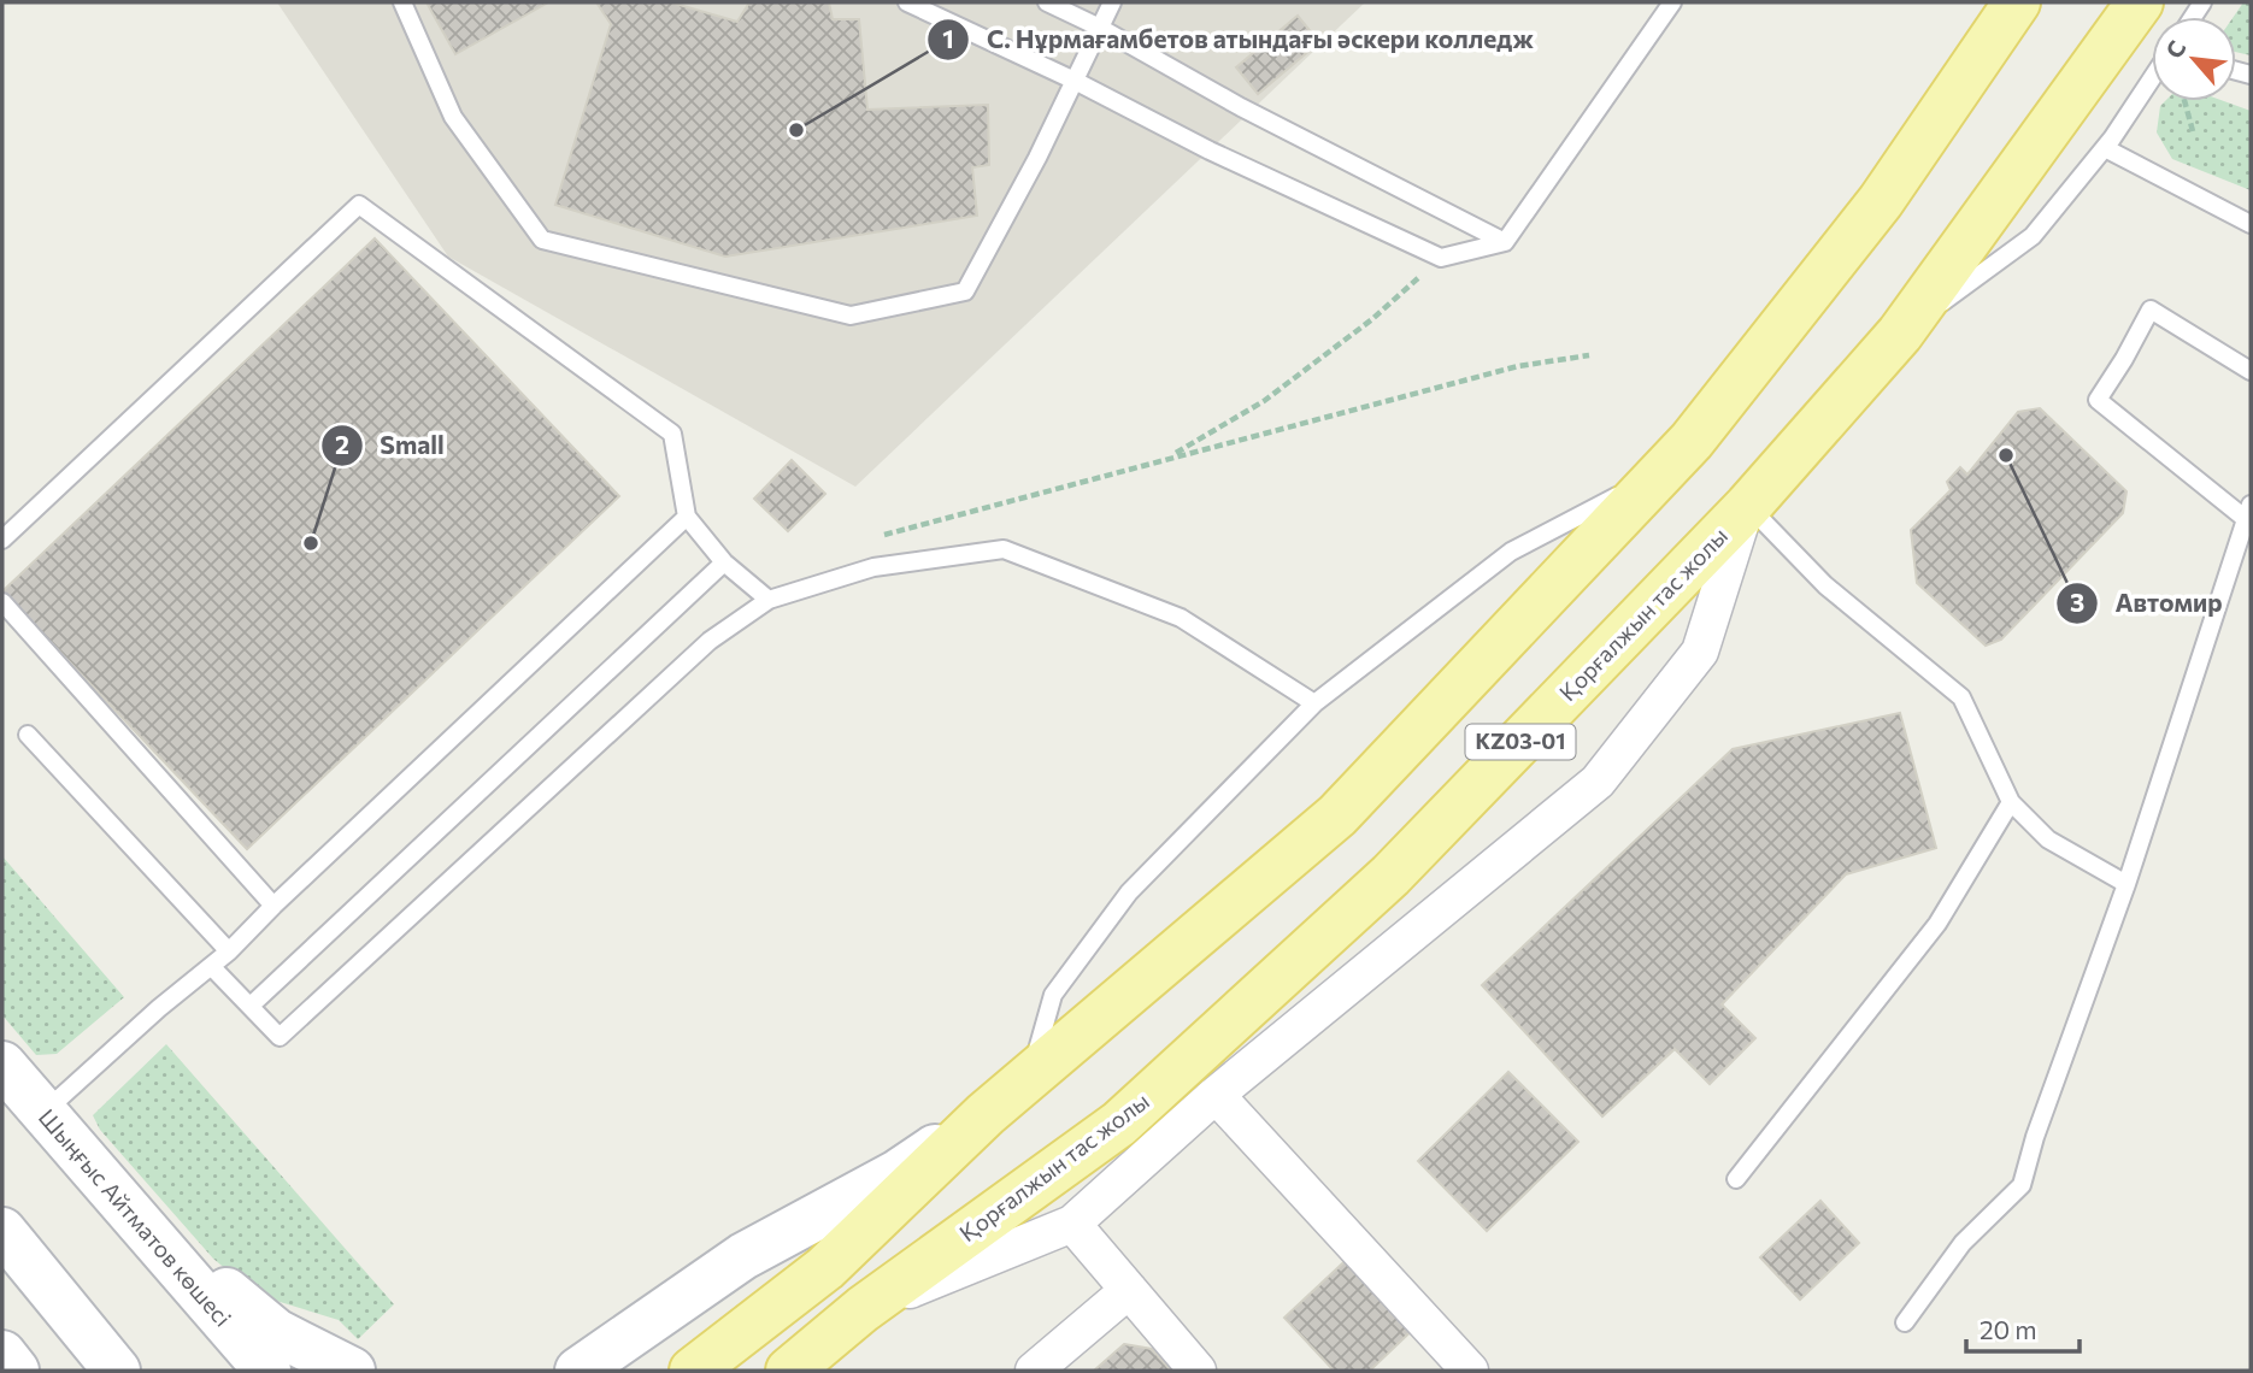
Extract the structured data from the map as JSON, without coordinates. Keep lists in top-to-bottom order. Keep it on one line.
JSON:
{"streets":{"main road":["Қорғалжын тас жолы","KZ03-01","Шыңғыс Айтматов көшесі"]},"places":["С. Нұрмағамбетов атындағы әскери колледж","Автомир","Small"],"scale_bar":"20 m","north":"top left"}
